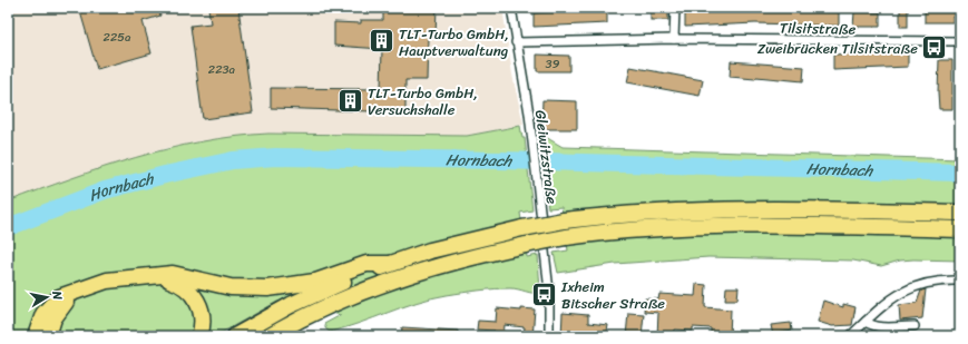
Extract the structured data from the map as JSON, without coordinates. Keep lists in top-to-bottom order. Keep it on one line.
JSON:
{"streets":{"street":["Tilsitstraße","Gleiwitzstraße"]},"crossings":[["Tilsitstraße","Gleiwitzstraße"]],"water":["Hornbach"],"places":{"building":["TLT-Turbo GmbH, Hauptverwaltung","TLT-Turbo GmbH, Versuchshalle"],"bus stop":["Zweibrücken Tilsitstraße","Ixheim Bitscher Straße"]},"house_numbers":["225a","39","223a"],"north":"right"}
